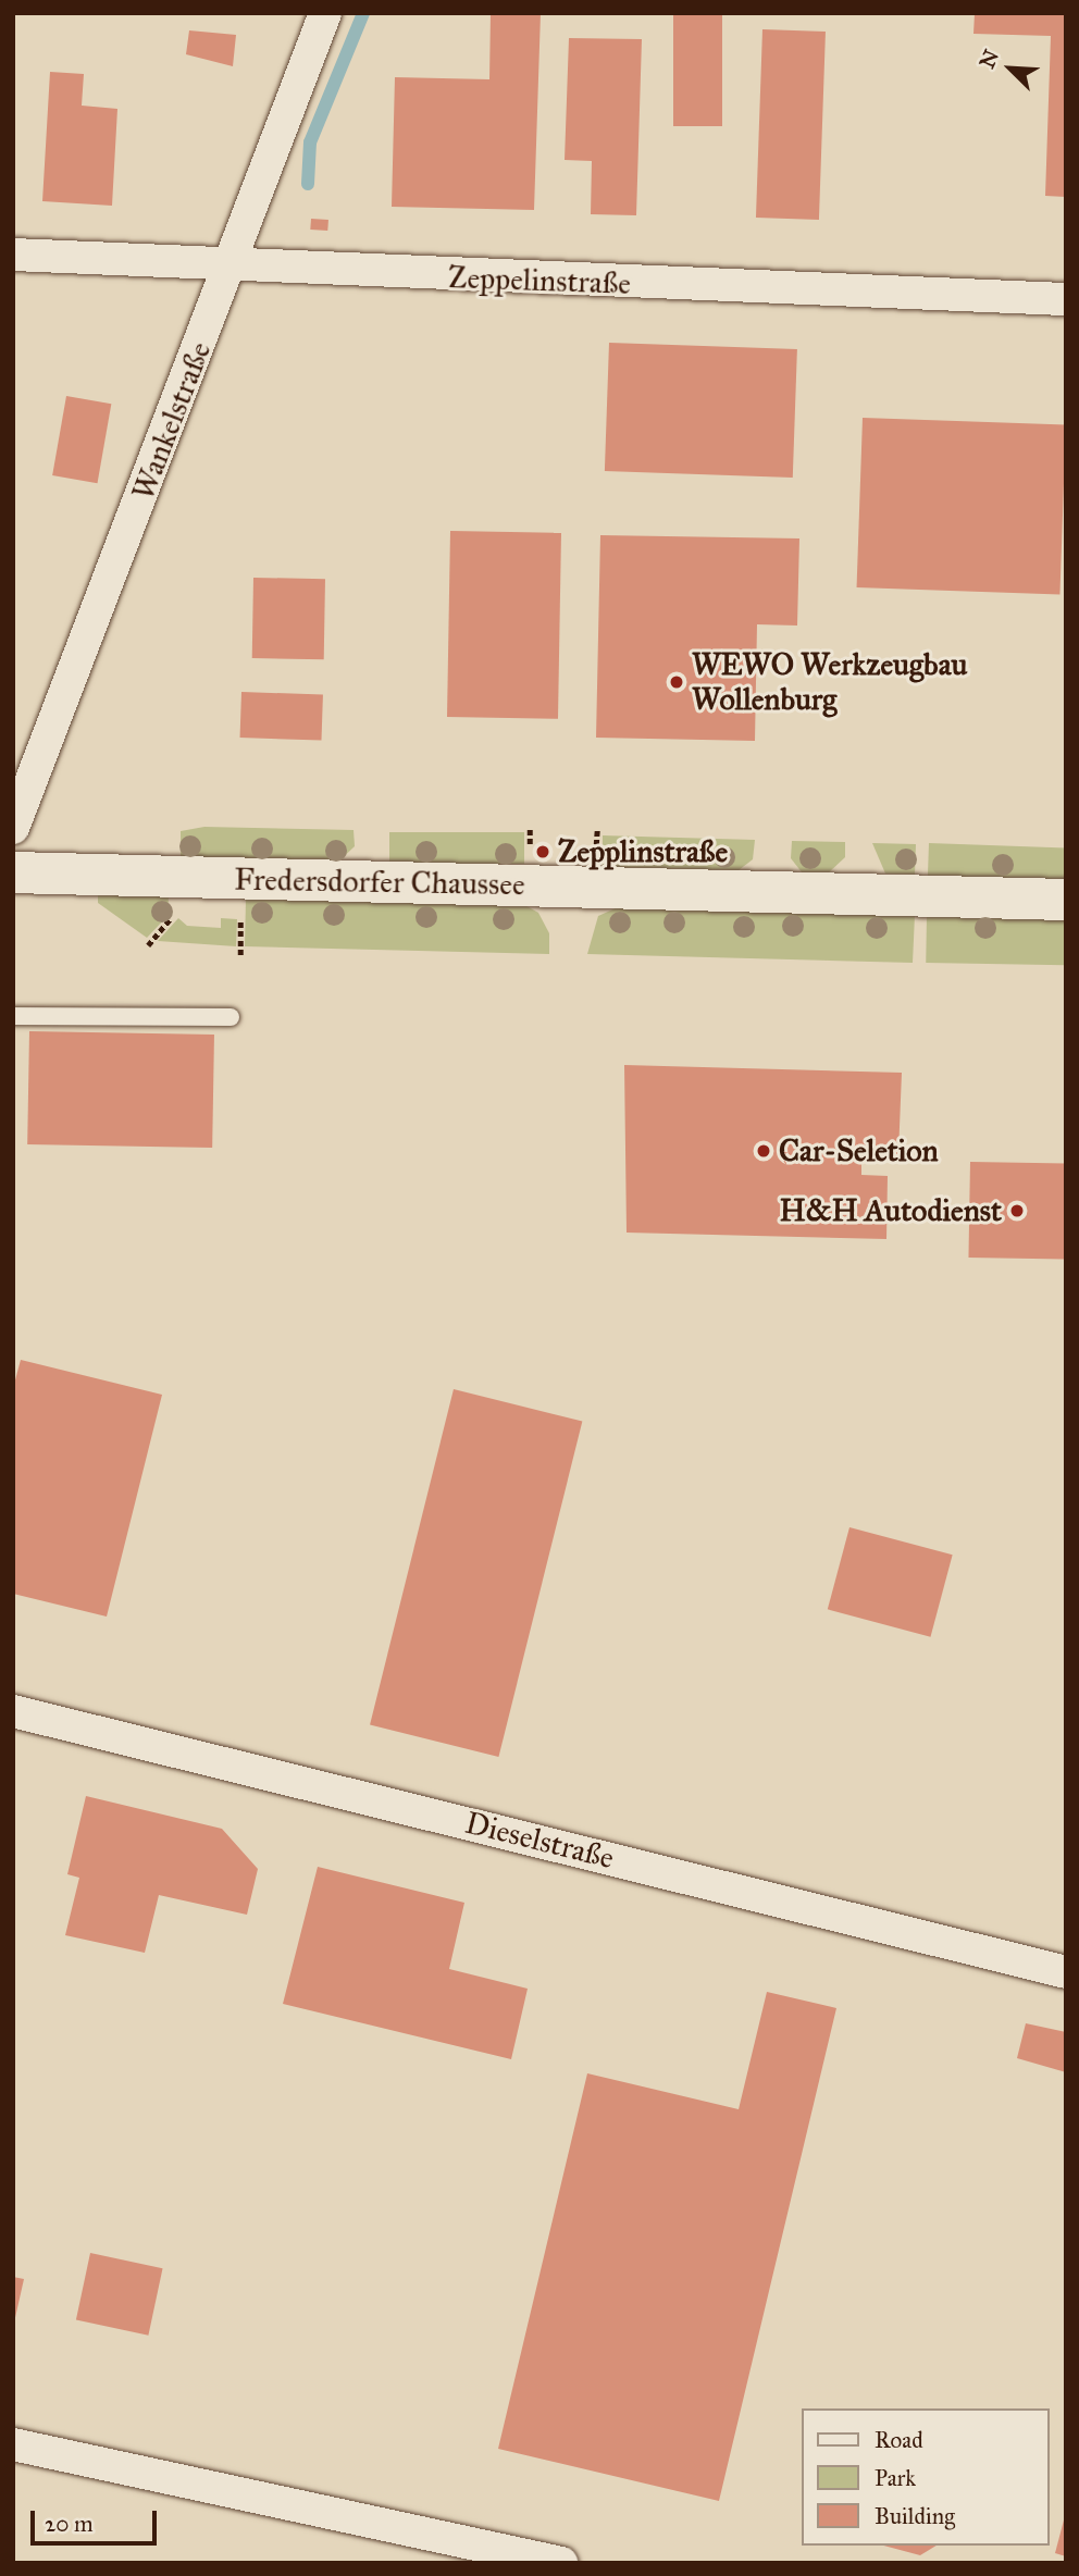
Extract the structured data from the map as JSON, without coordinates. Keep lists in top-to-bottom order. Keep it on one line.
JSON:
{"streets":{"main road":["Fredersdorfer Chaussee"],"street":["Zeppelinstraße","Wankelstraße","Dieselstraße"]},"crossings":[["Zeppelinstraße","Wankelstraße"]],"places":["WEWO Werkzeugbau Wollenburg","Zepplinstraße","Car-Seletion","H&H Autodienst"],"legend":["Road","Park","Building"],"scale_bar":"20 m","north":"top left"}
